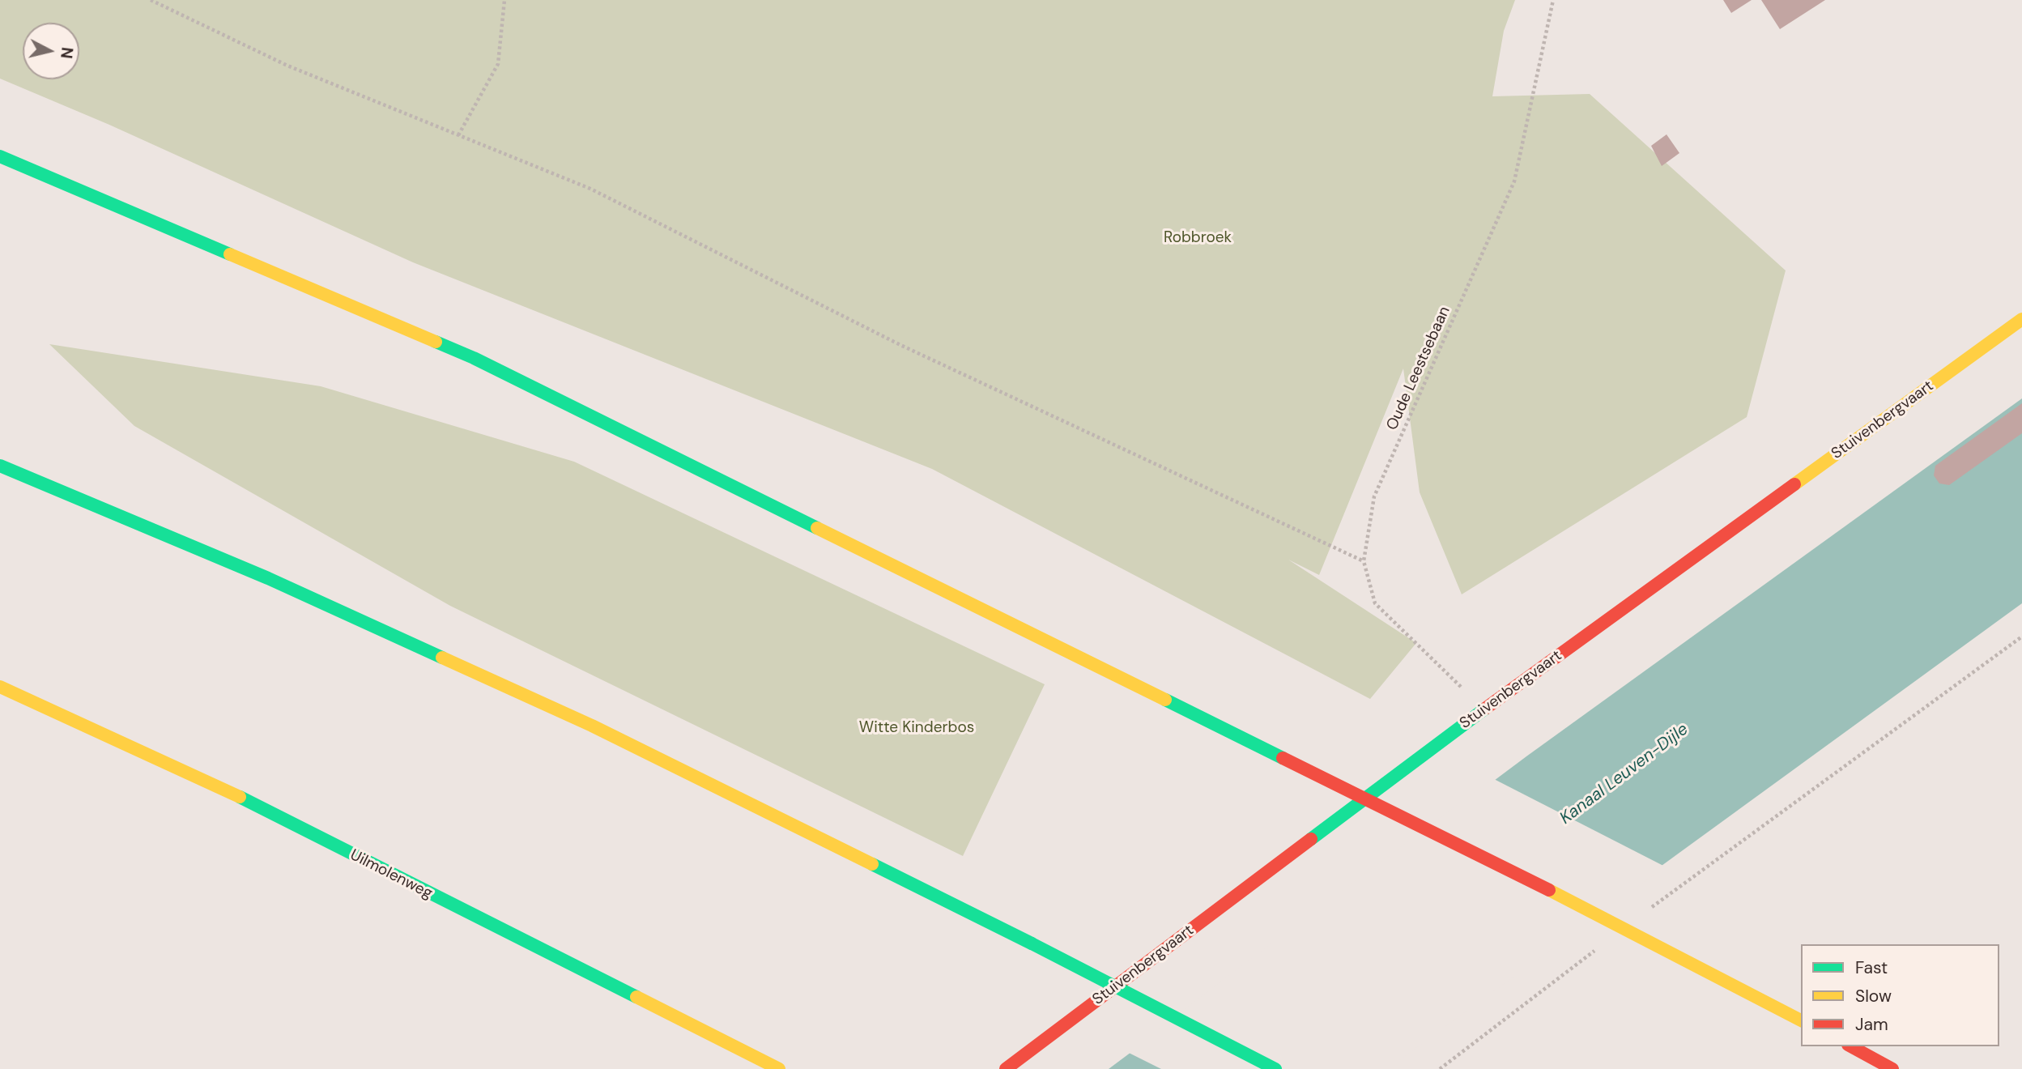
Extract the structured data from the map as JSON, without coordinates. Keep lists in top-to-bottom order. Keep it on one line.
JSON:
{"streets":{"main road":["Stuivenbergvaart","Uilmolenweg"],"path":["Oude Leestsebaan"]},"crossings":[["Oude Leestsebaan","Stuivenbergvaart"]],"water":["Kanaal Leuven-Dijle"],"parks":["Robbroek","Witte Kinderbos"],"legend":["Fast","Slow","Jam"],"north":"right"}
